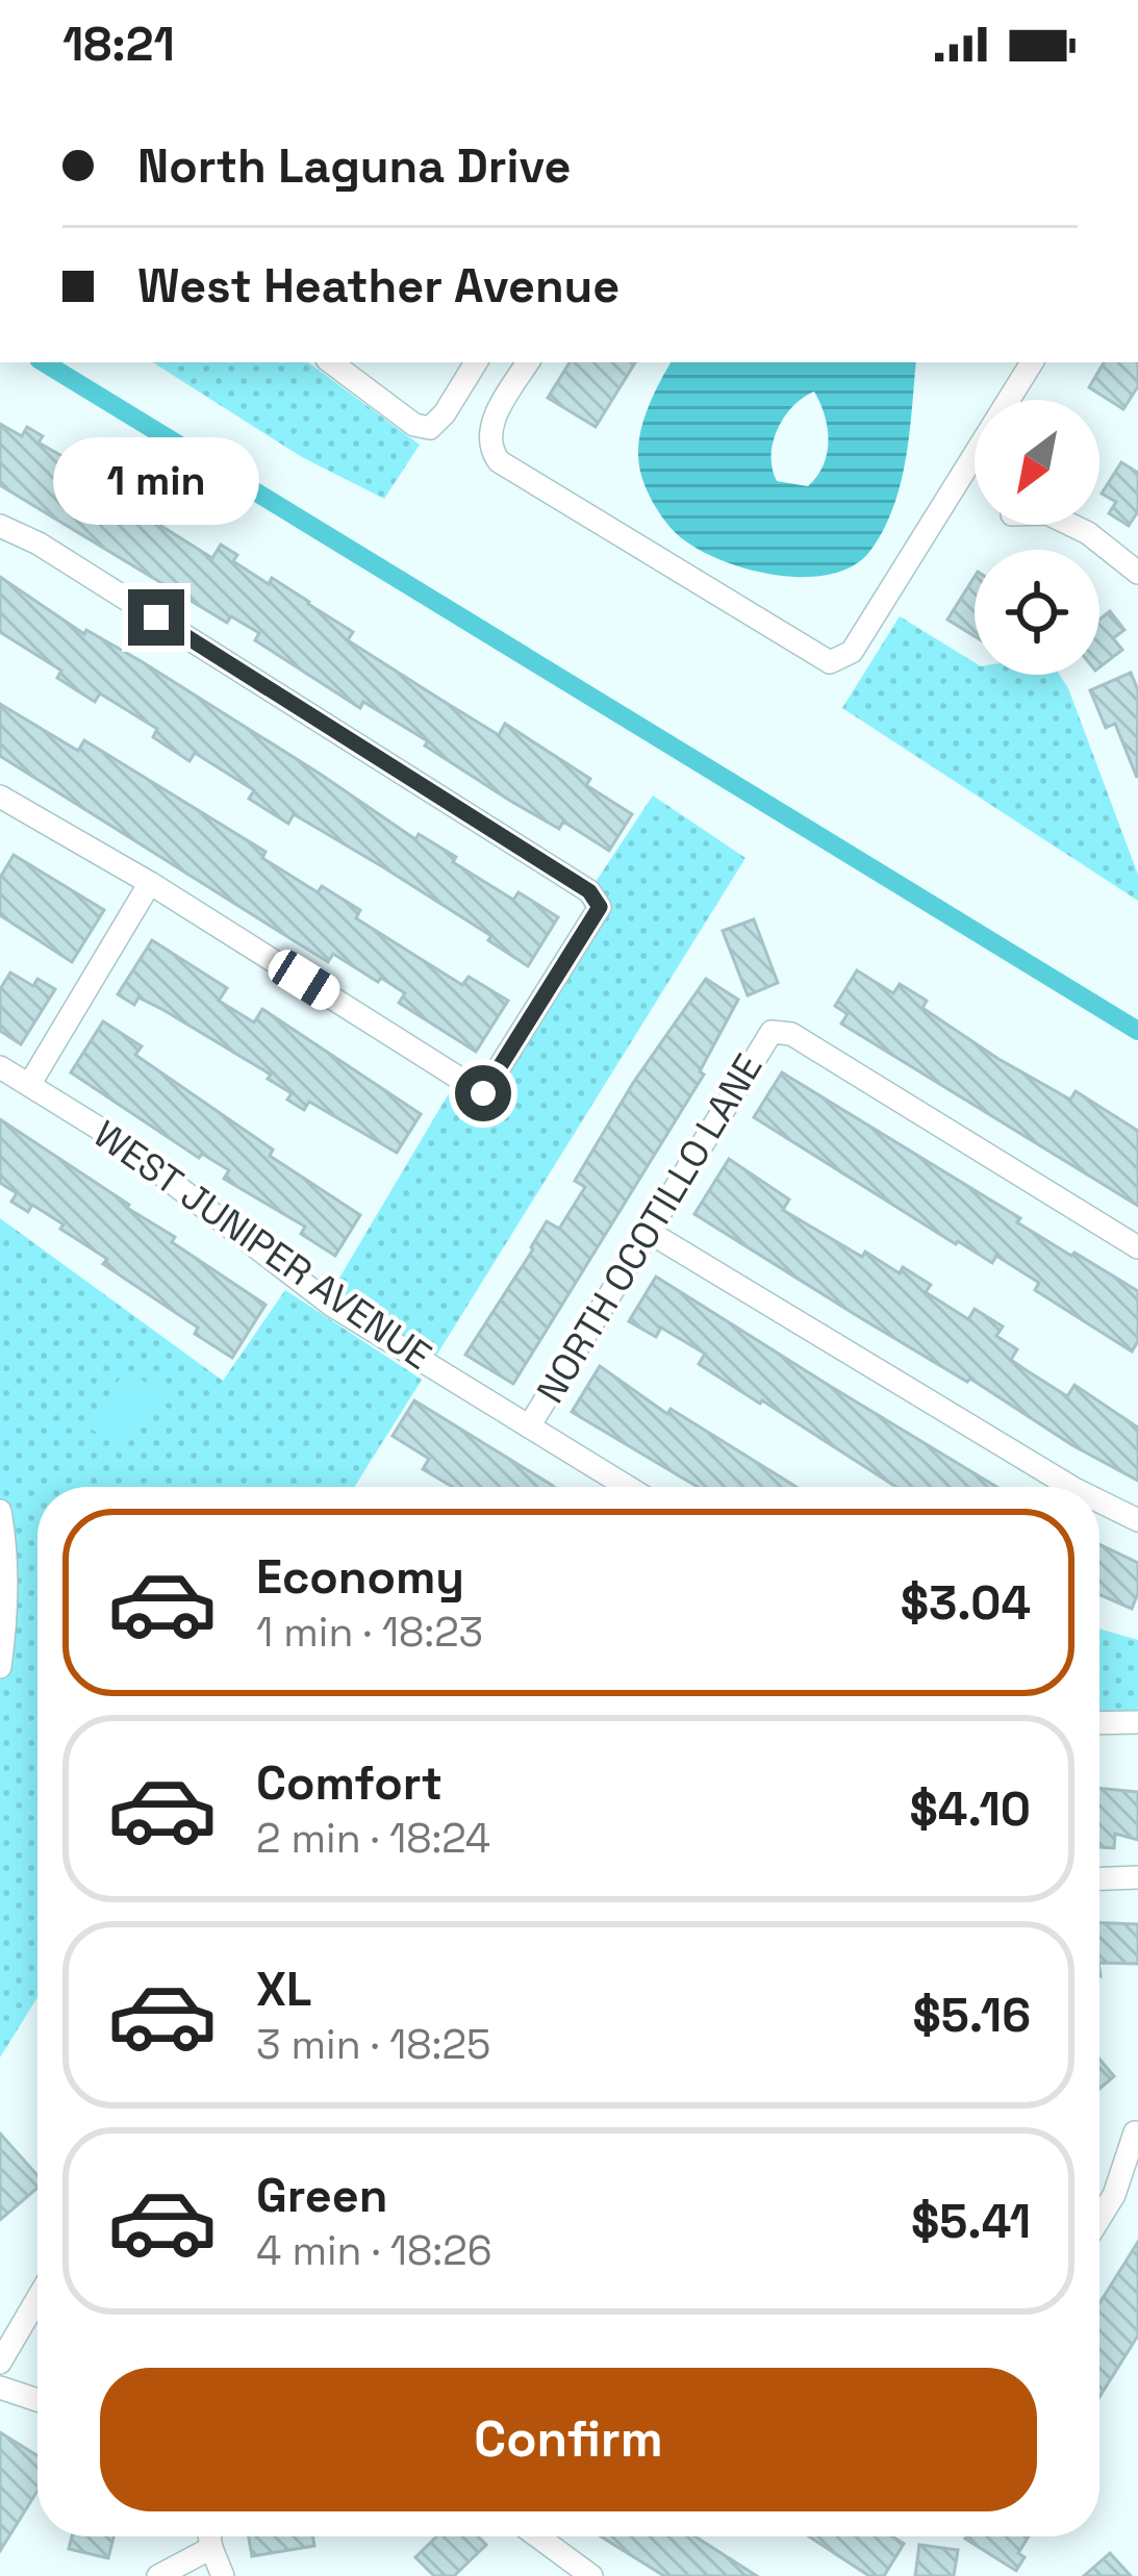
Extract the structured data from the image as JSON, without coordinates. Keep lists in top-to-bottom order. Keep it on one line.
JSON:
{"streets":{"street":["NORTH OCOTILLO LANE","WEST JUNIPER AVENUE"]},"crossings":[["NORTH OCOTILLO LANE","WEST JUNIPER AVENUE"]],"north":"bottom left","page":{"status":"18:21","banner":["North Laguna Drive","West Heather Avenue"],"bubble":"1 min","list":[{"name":"Economy","note":"1 min · 18:23","value":"$3.04"},{"name":"Comfort","note":"2 min · 18:24","value":"$4.10"},{"name":"XL","note":"3 min · 18:25","value":"$5.16"},{"name":"Green","note":"4 min · 18:26","value":"$5.41"}],"buttons":"Confirm"}}
